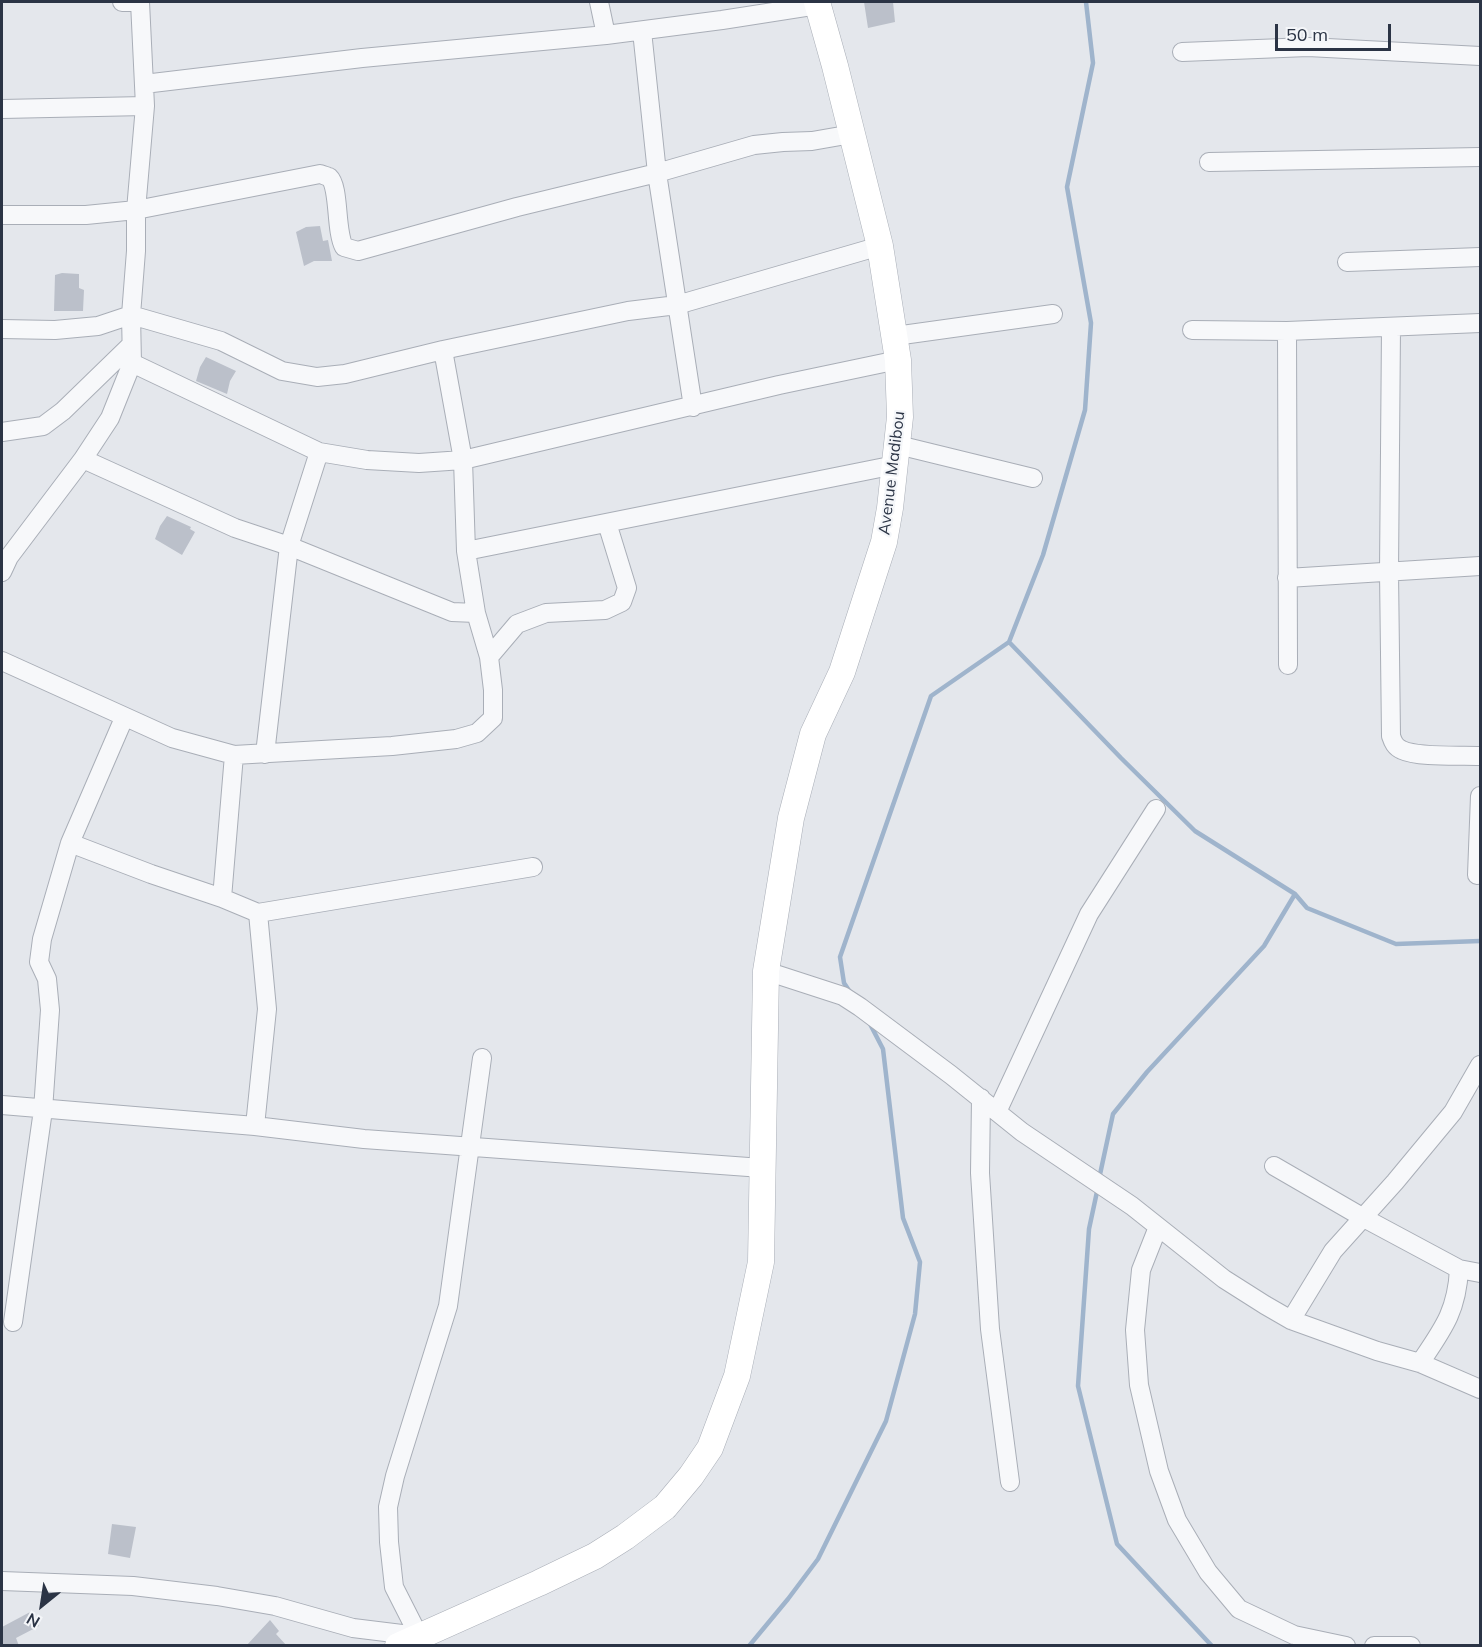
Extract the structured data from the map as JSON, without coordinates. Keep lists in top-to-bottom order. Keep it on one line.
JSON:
{"streets":{"street":["Avenue Madibou"]},"scale_bar":"50 m","north":"bottom left"}
